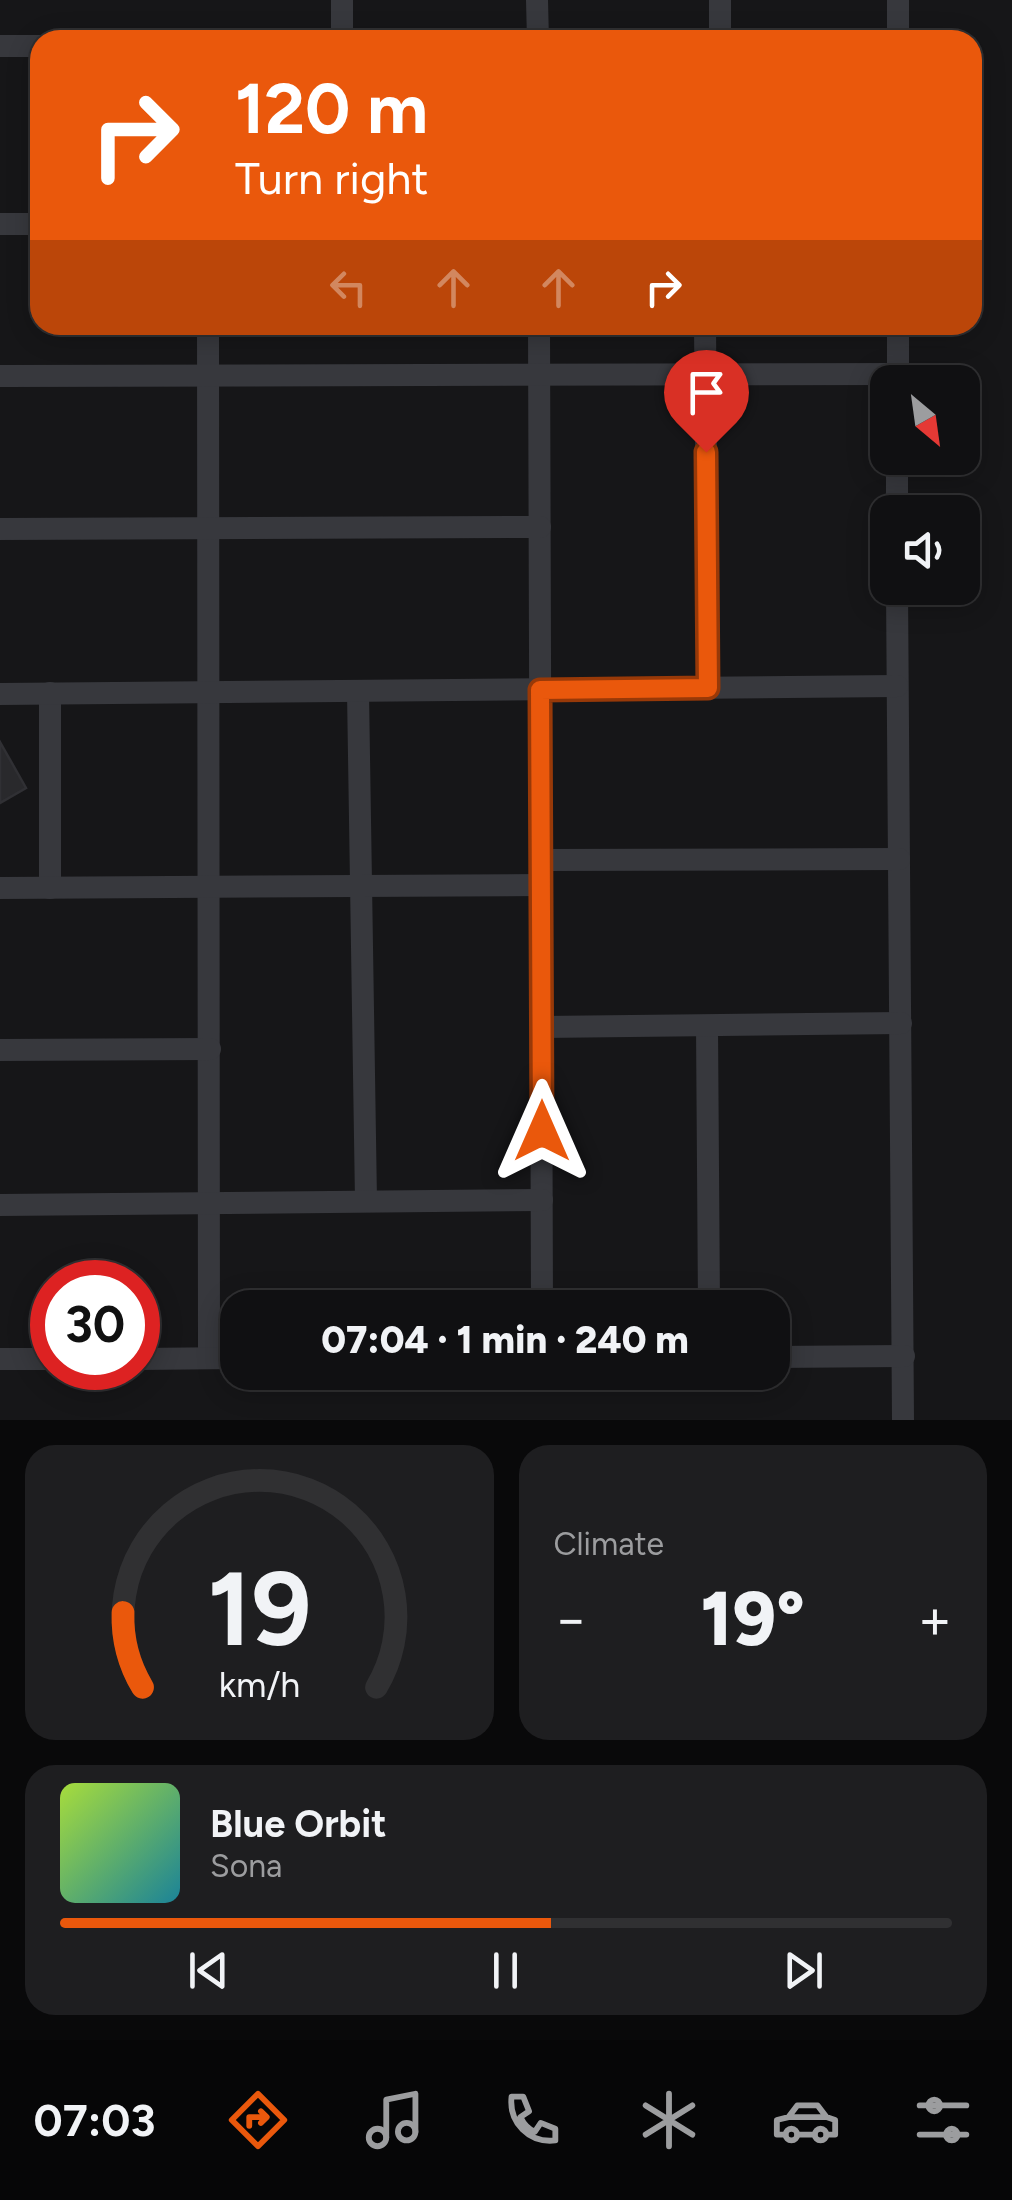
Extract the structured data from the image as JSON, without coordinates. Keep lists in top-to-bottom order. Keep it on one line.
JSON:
{"north":"bottom right","page":{"turn":["120 m","Turn right"],"limit":"30","trip":"07:04 · 1 min · 240 m","tile":"Climate","heat":["−","19°","+"],"song":["Blue Orbit","Sona"],"tabs":"07:03","gauge":["19","km/h"]}}
